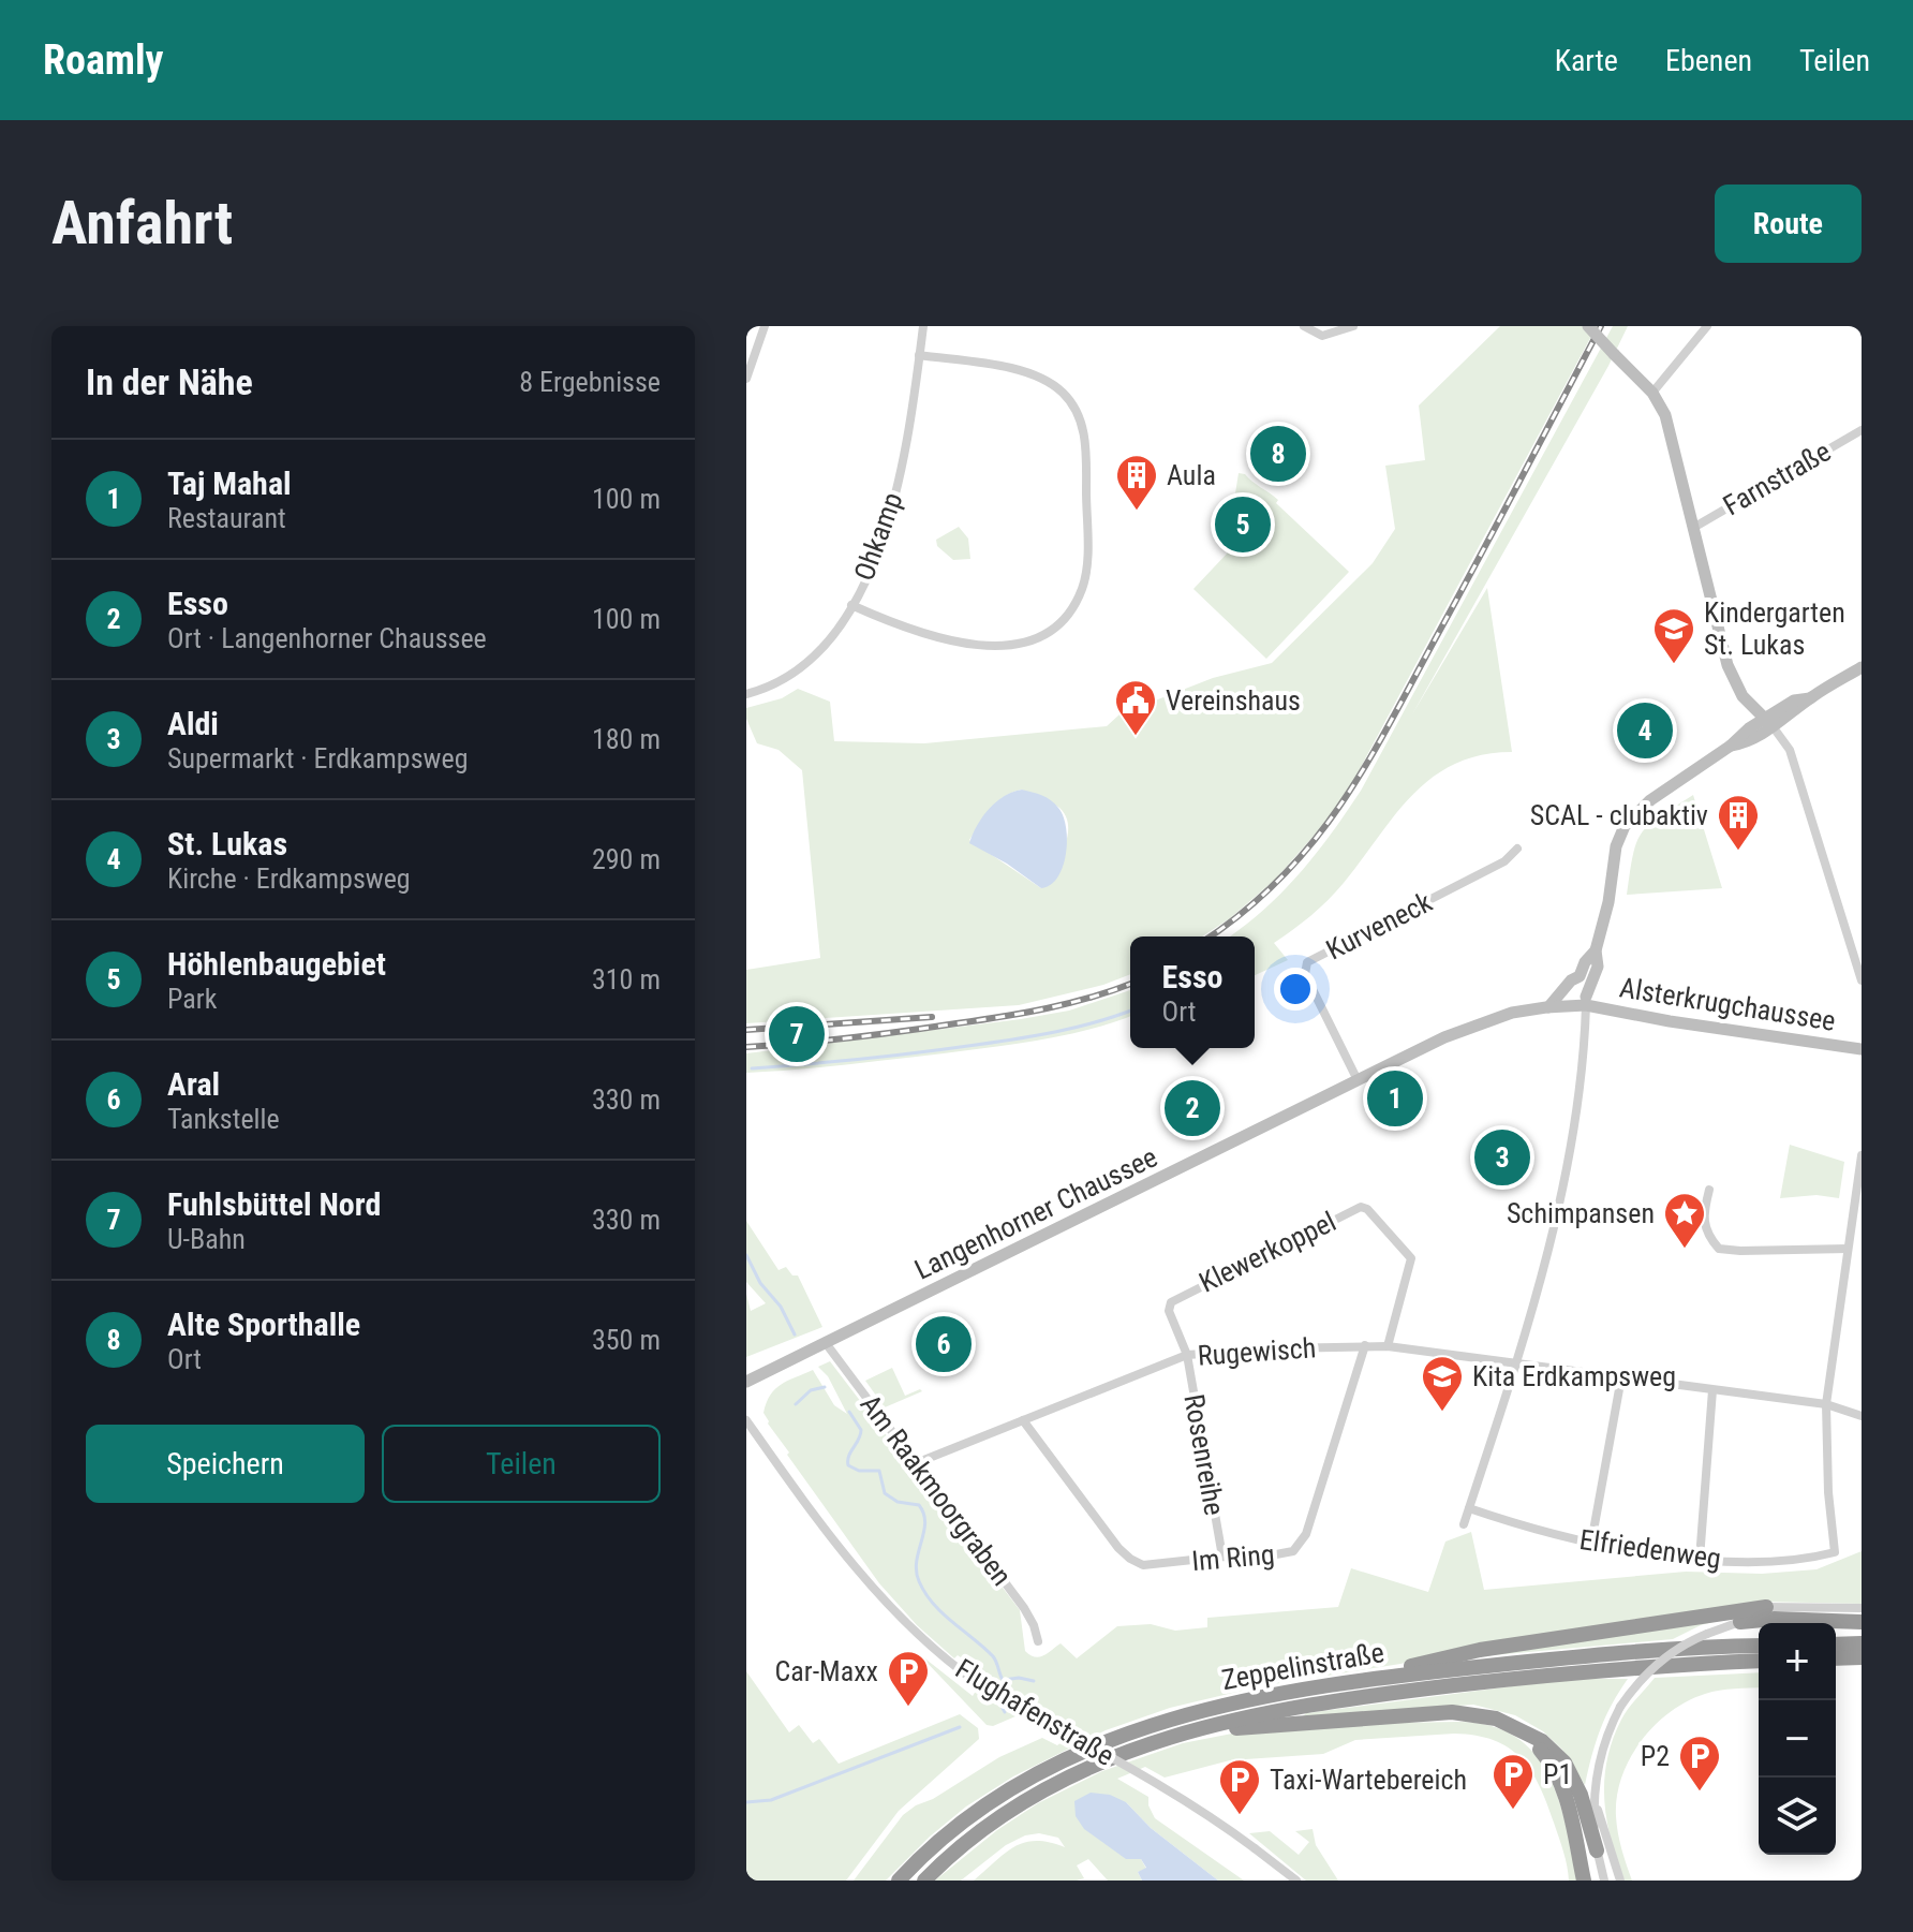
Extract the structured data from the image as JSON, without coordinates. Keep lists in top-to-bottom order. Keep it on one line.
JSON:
{"streets":{"highway":["Zeppelinstraße"],"main road":["Alsterkrugchaussee","Langenhorner Chaussee"],"street":["Farnstraße","Ohkamp","Kurveneck","Klewerkoppel","Rugewisch","Rosenreihe","Am Raakmoorgraben","Elfriedenweg","Im Ring","Flughafenstraße"]},"crossings":[["Kurveneck","Langenhorner Chaussee"],["Alsterkrugchaussee","Langenhorner Chaussee"],["Langenhorner Chaussee","Am Raakmoorgraben"],["Klewerkoppel","Rugewisch"],["Klewerkoppel","Rosenreihe"],["Rugewisch","Rosenreihe"],["Rugewisch","Am Raakmoorgraben"],["Rugewisch","Elfriedenweg"],["Rugewisch","Im Ring"],["Rosenreihe","Im Ring"]],"places":{"building":["Aula","SCAL - clubaktiv"],"school or university":["Kindergarten St. Lukas","Kita Erdkampsweg"],"public building":["Vereinshaus"],"place":["Schimpansen"],"parking":["Car-Maxx","P2","P1","Taxi-Wartebereich"]},"page":{"header":"Roamly","nav":["Karte","Ebenen","Teilen"],"buttons":["Route",["Speichern","Teilen"]],"title":"Anfahrt","heading":["In der Nähe","8 Ergebnisse"],"pins":["8","5","4","7","1","2","3","6"],"list":[{"mark":"1","name":"Taj Mahal","note":"Restaurant","value":"100 m"},{"mark":"2","name":"Esso","note":"Ort · Langenhorner Chaussee","value":"100 m"},{"mark":"3","name":"Aldi","note":"Supermarkt · Erdkampsweg","value":"180 m"},{"mark":"4","name":"St. Lukas","note":"Kirche · Erdkampsweg","value":"290 m"},{"mark":"5","name":"Höhlenbaugebiet","note":"Park","value":"310 m"},{"mark":"6","name":"Aral","note":"Tankstelle","value":"330 m"},{"mark":"7","name":"Fuhlsbüttel Nord","note":"U-Bahn","value":"330 m"},{"mark":"8","name":"Alte Sporthalle","note":"Ort","value":"350 m"}],"popup":["Esso","Ort"],"map_buttons":["+","−"]}}
